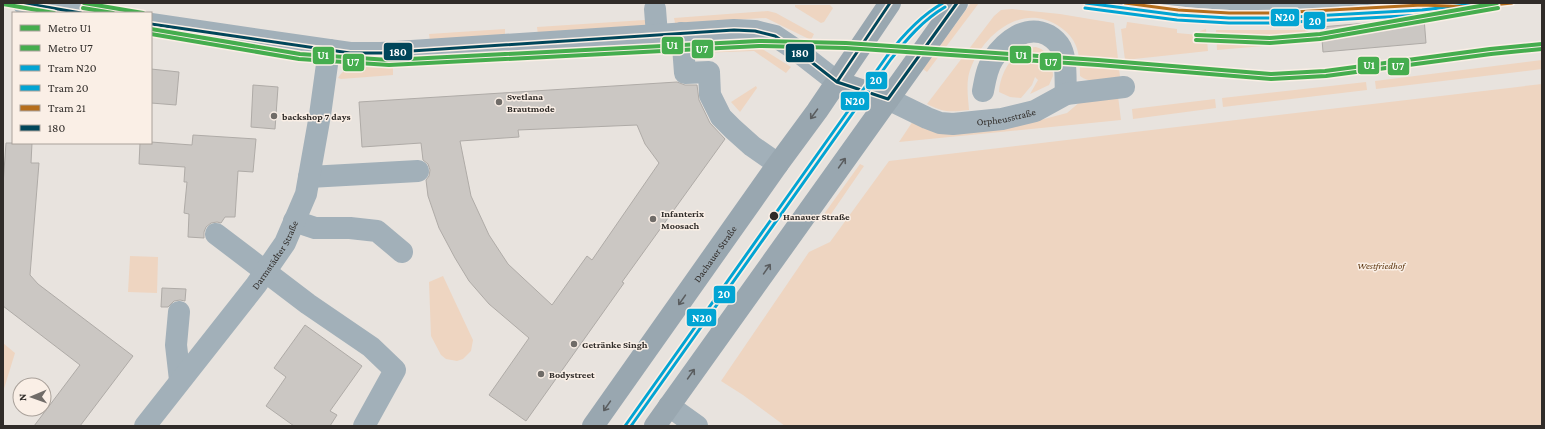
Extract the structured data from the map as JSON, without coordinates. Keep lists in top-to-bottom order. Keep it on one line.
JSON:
{"streets":{"main road":["Dachauer Straße"],"street":["Orpheusstraße","Darmstädter Straße"]},"parks":["Westfriedhof"],"places":["Svetlana Brautmode","backshop 7 days","Hanauer Straße","Infanterix Moosach","Getränke Singh","Bodystreet"],"lines":["metro line U1","tram line N20","tram line 21","transit line 180","tram line 20","metro line U7"],"legend":["Metro U1","Metro U7","Tram N20","Tram 20","Tram 21","180"],"north":"left"}
